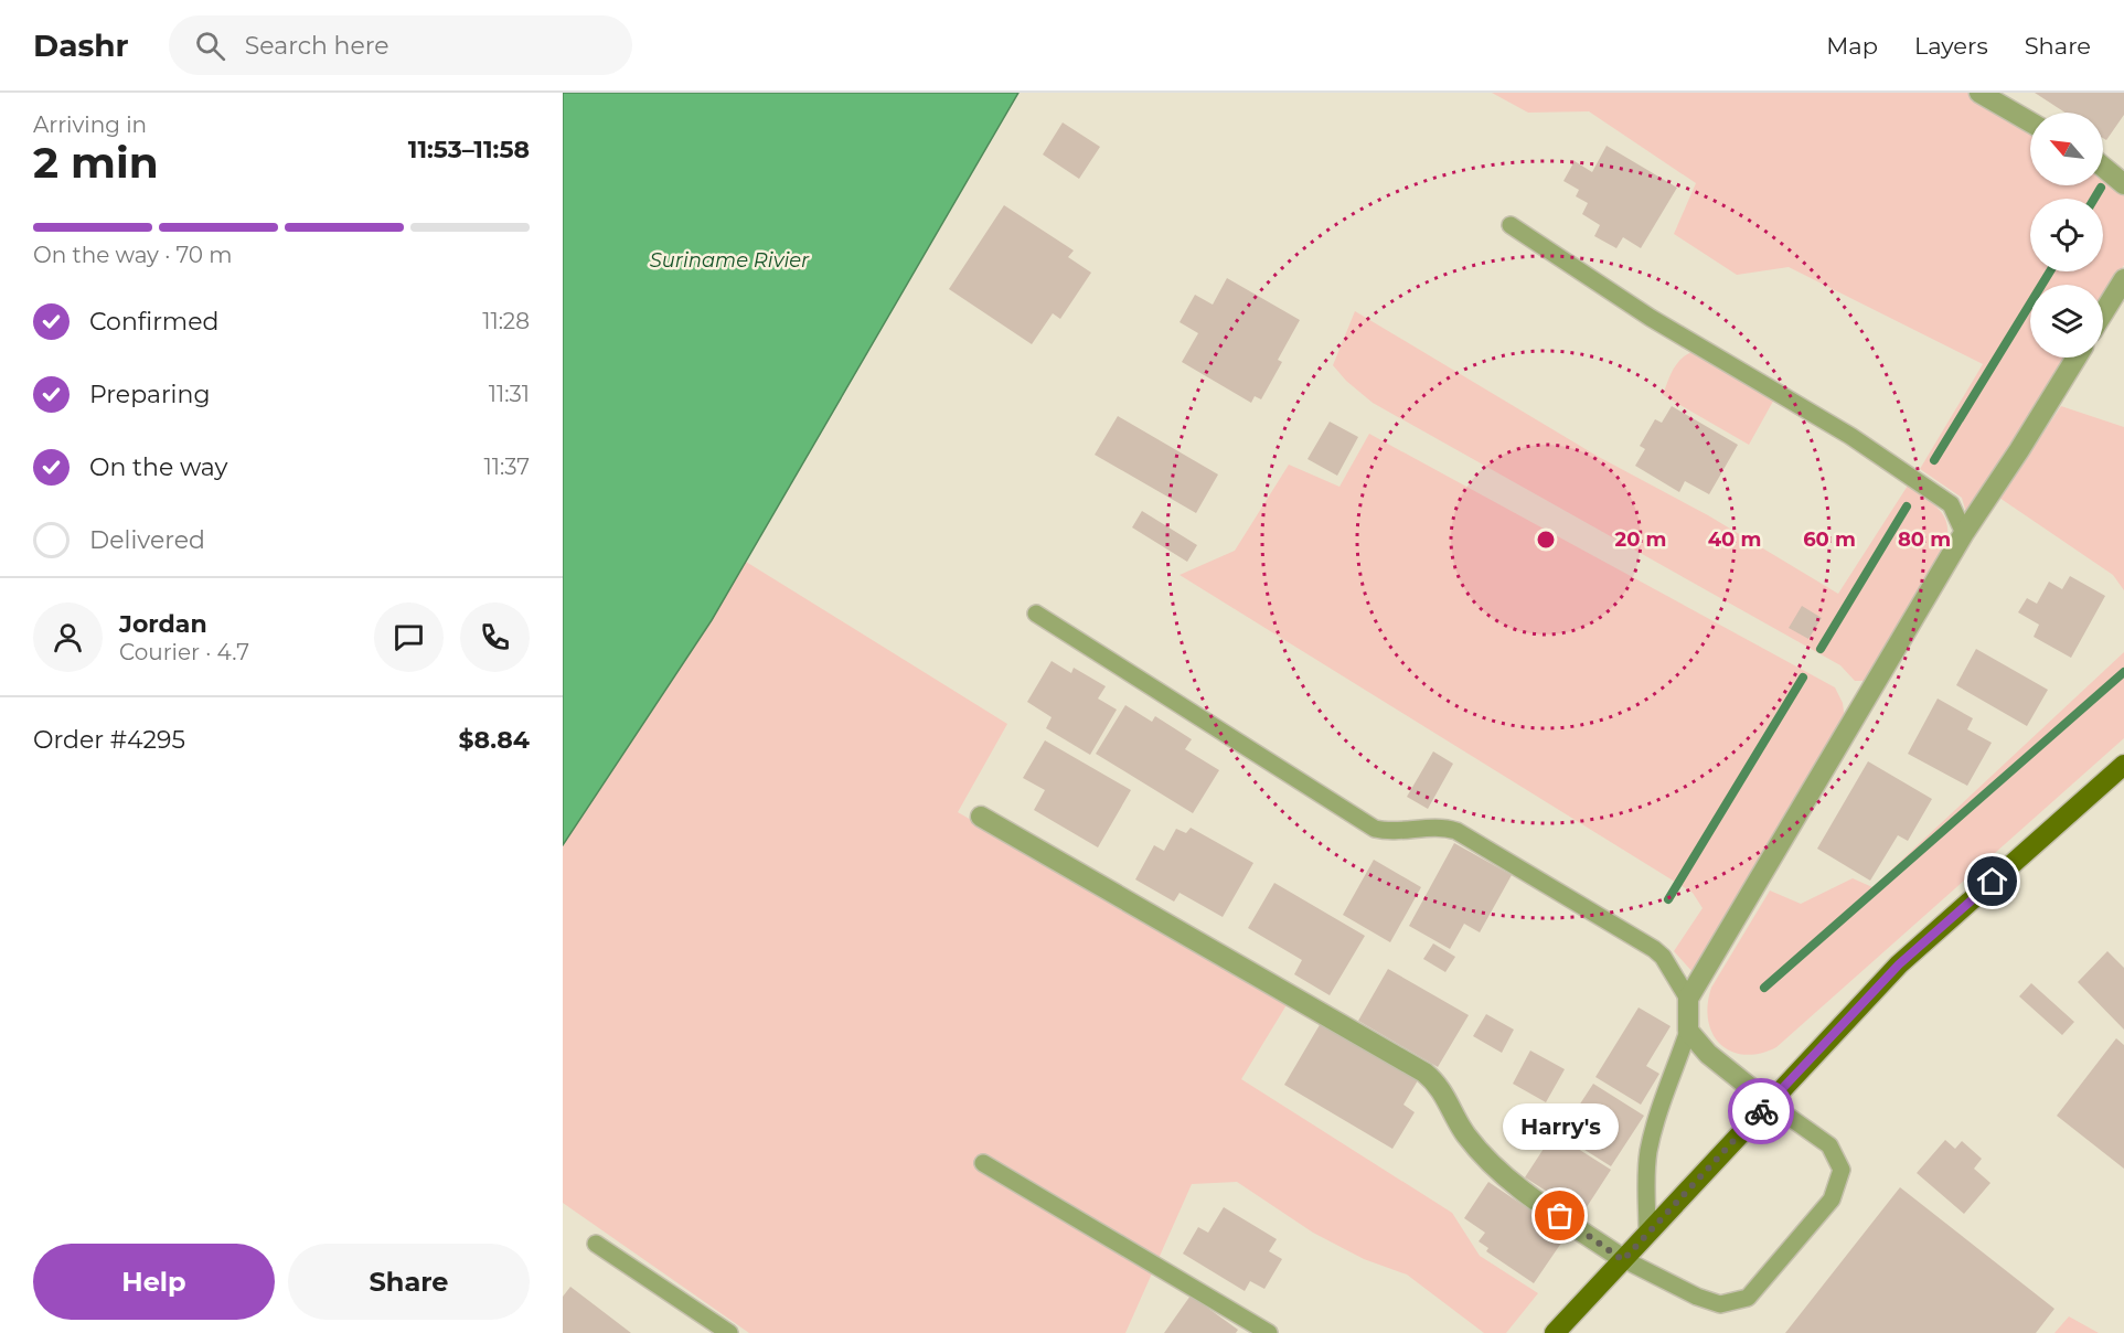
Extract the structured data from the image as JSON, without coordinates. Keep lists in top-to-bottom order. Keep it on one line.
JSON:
{"water":["Suriname Rivier"],"places":["Harry's"],"north":"top left","page":{"header":"Dashr","search":"Search here","nav":["Map","Layers","Share"],"heading":["2 min","Arriving in","11:53–11:58"],"panel":["Jordan","Courier · 4.7","Order #4295","$8.84"],"bar":"On the way · 70 m","list":[["Confirmed","11:28"],["Preparing","11:31"],["On the way","11:37"],"Delivered"],"bubble":"Harry's","buttons":["Help","Share"]},"rings":["20 m","40 m","60 m","80 m"]}
